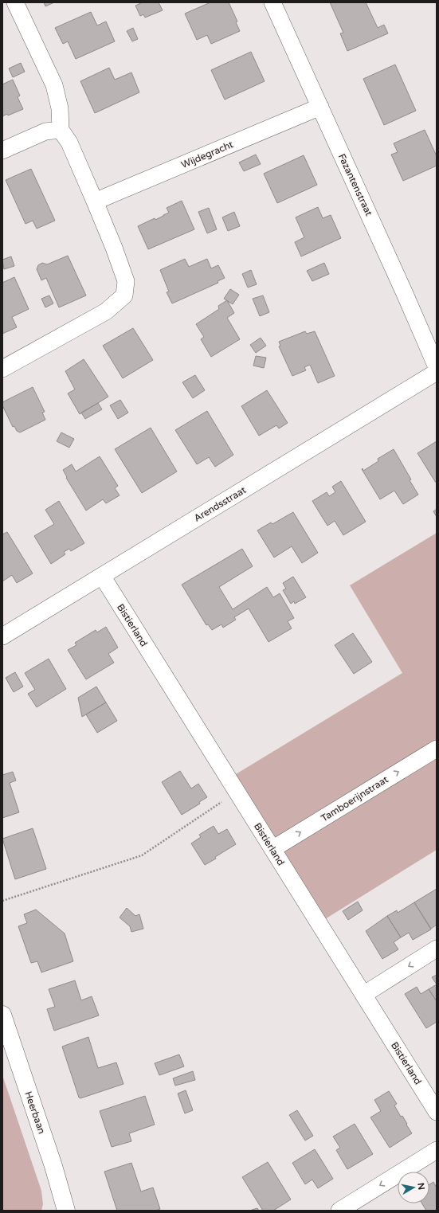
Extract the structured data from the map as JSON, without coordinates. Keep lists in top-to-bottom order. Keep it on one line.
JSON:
{"streets":{"street":["Wijdegracht","Fazantenstraat","Arendsstraat","Bistierland","Tamboerijnstraat","Heerbaan"]},"crossings":[["Wijdegracht","Fazantenstraat"],["Arendsstraat","Bistierland"],["Bistierland","Tamboerijnstraat"]],"one_way":["Tamboerijnstraat"],"north":"right"}
